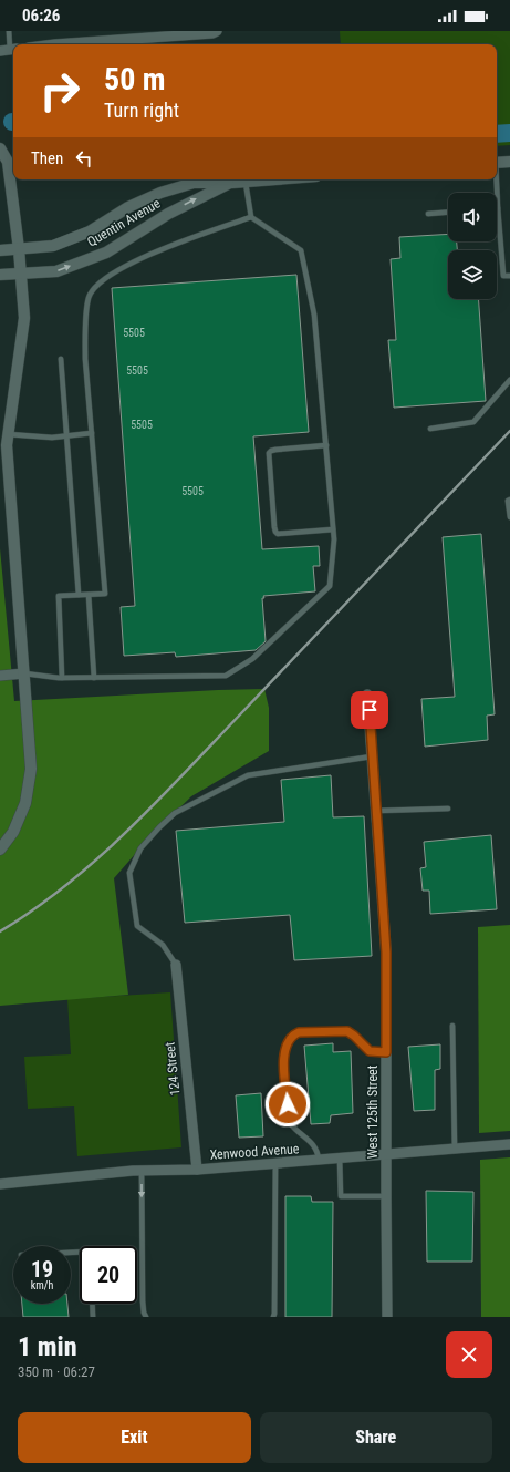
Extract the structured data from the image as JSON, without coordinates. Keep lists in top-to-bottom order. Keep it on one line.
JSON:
{"streets":{"street":["Quentin Avenue","124 Street","West 125th Street","Xenwood Avenue"]},"crossings":[["124 Street","Xenwood Avenue"],["West 125th Street","Xenwood Avenue"]],"house_numbers":["5505","5505","5505","5505"],"page":{"status":"06:26","turn":["50 m","Turn right"],"then":"Then","speed":"19 km/h","limit":"20","heading":["1 min","350 m · 06:27"],"buttons":["Exit","Share"]}}
